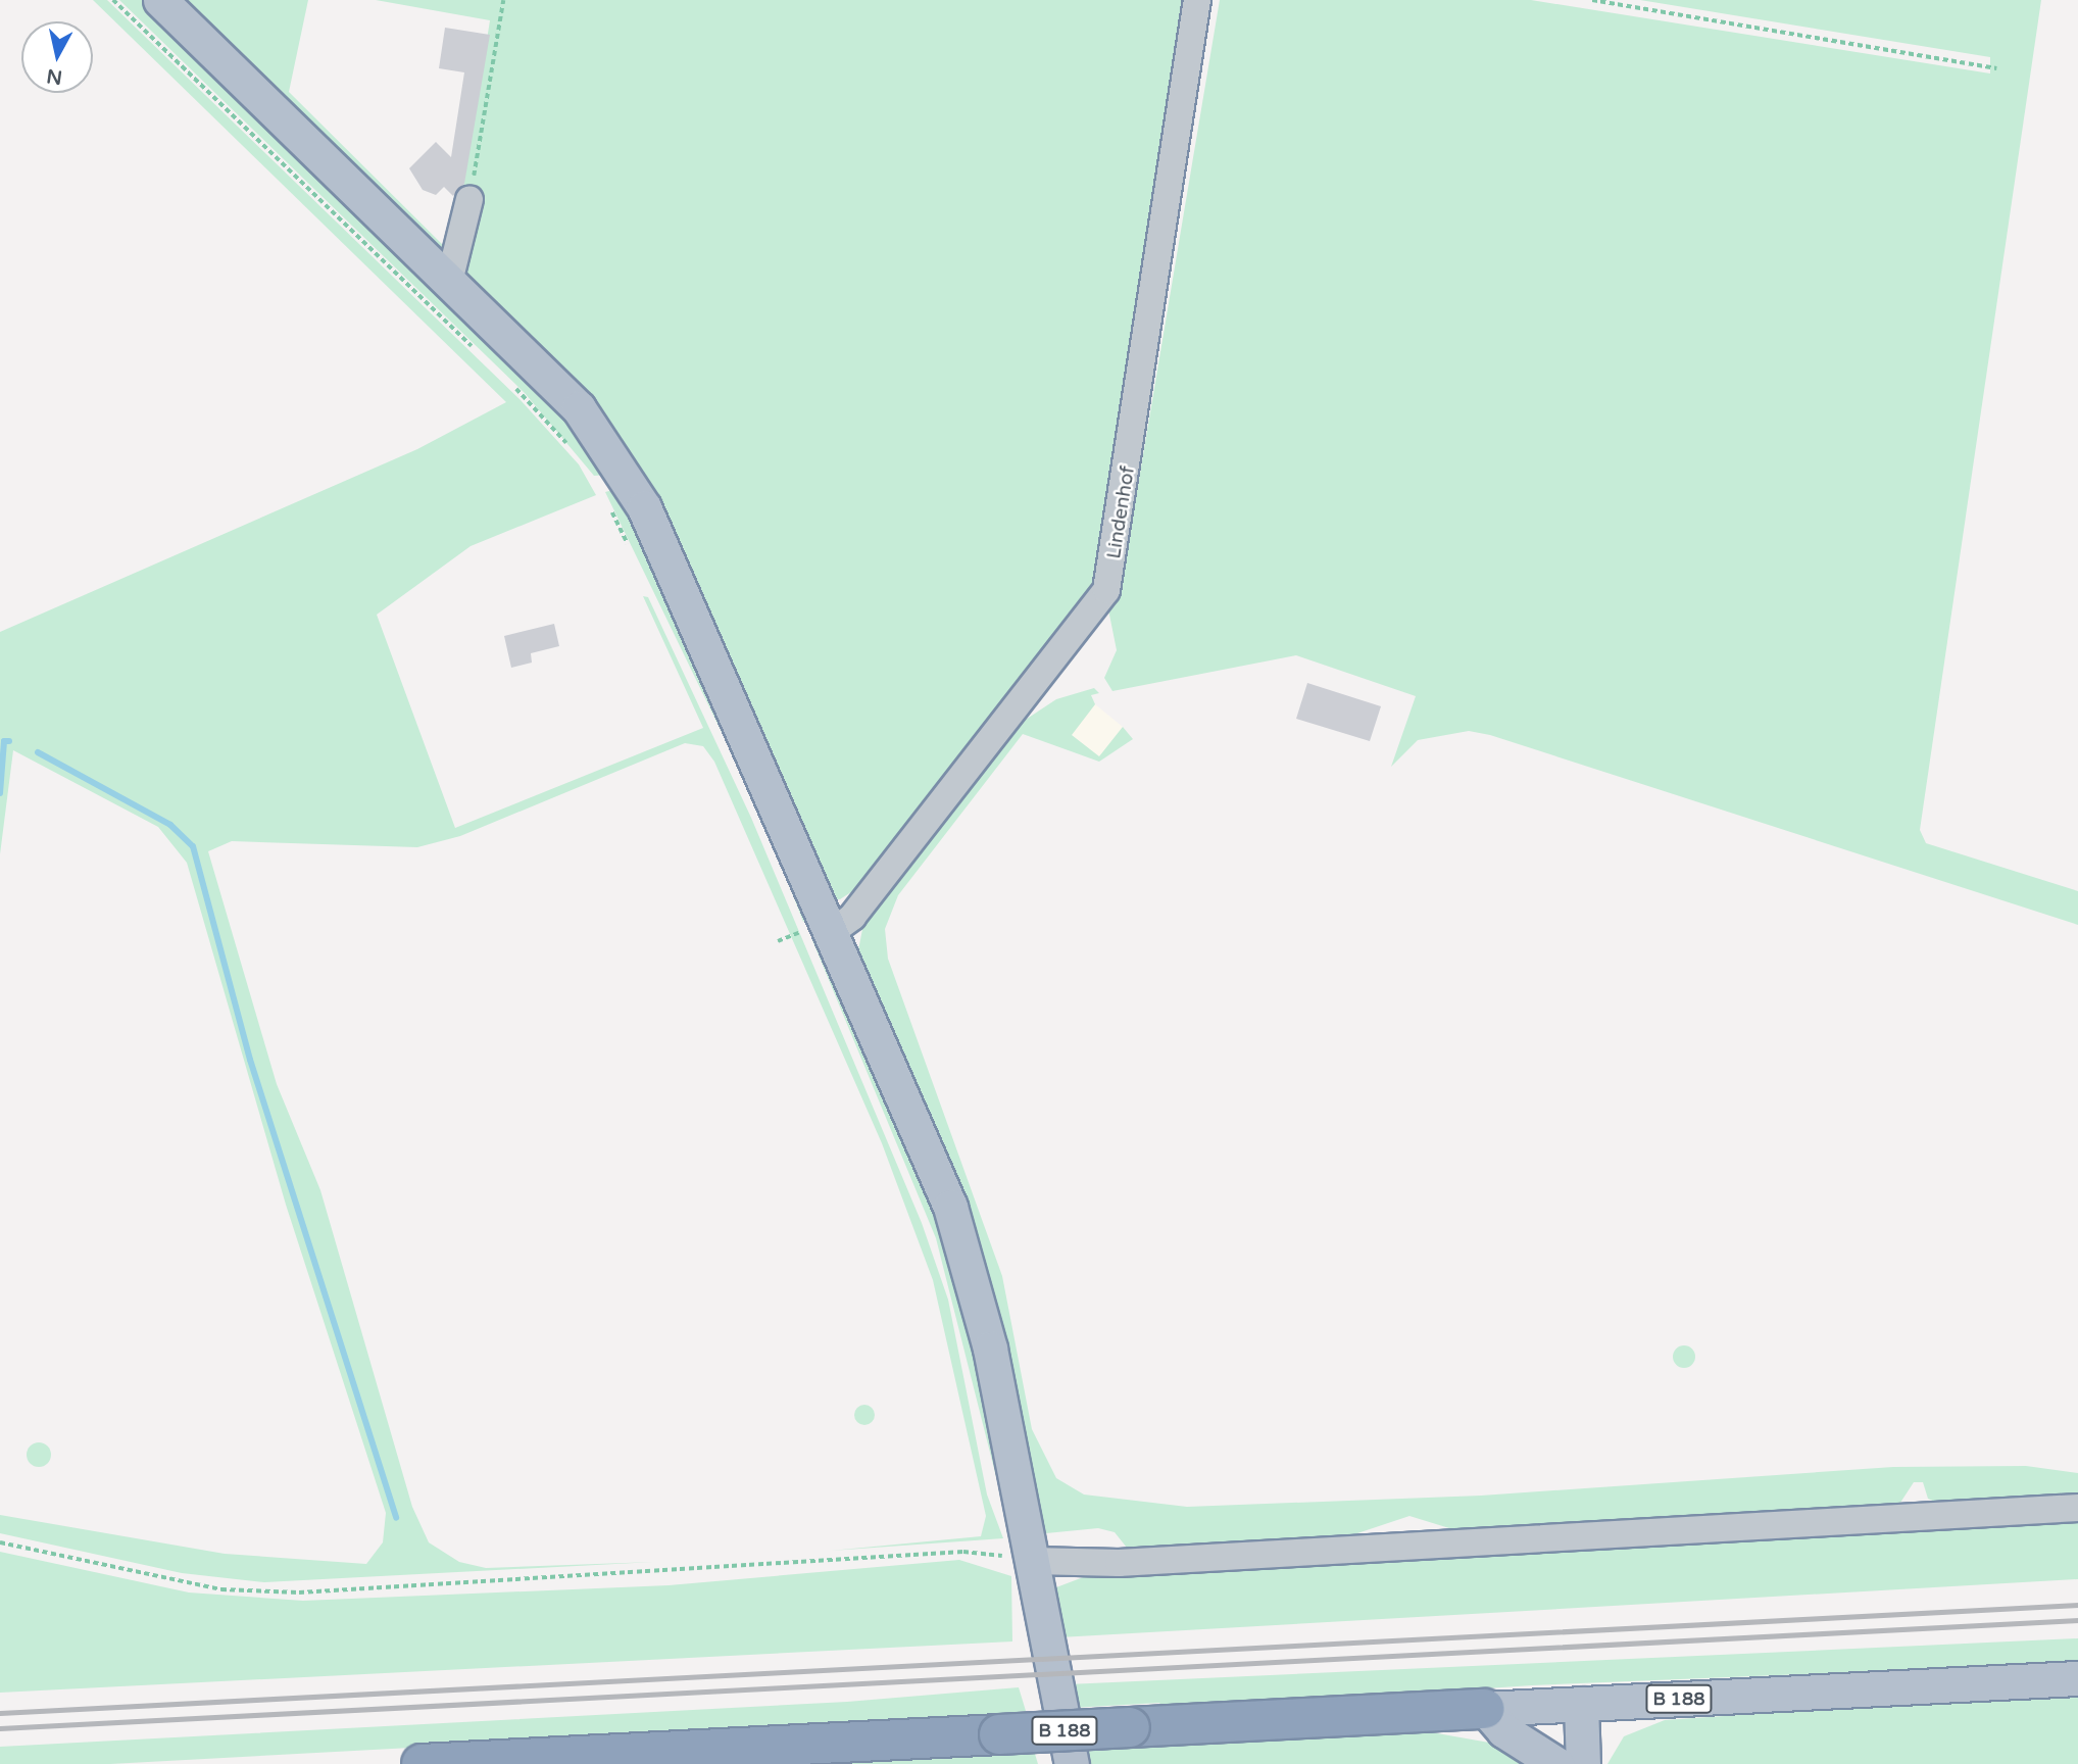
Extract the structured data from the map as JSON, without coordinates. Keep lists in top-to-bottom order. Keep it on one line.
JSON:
{"streets":{"highway":["B 188"],"street":["Lindenhof"]},"north":"bottom"}
